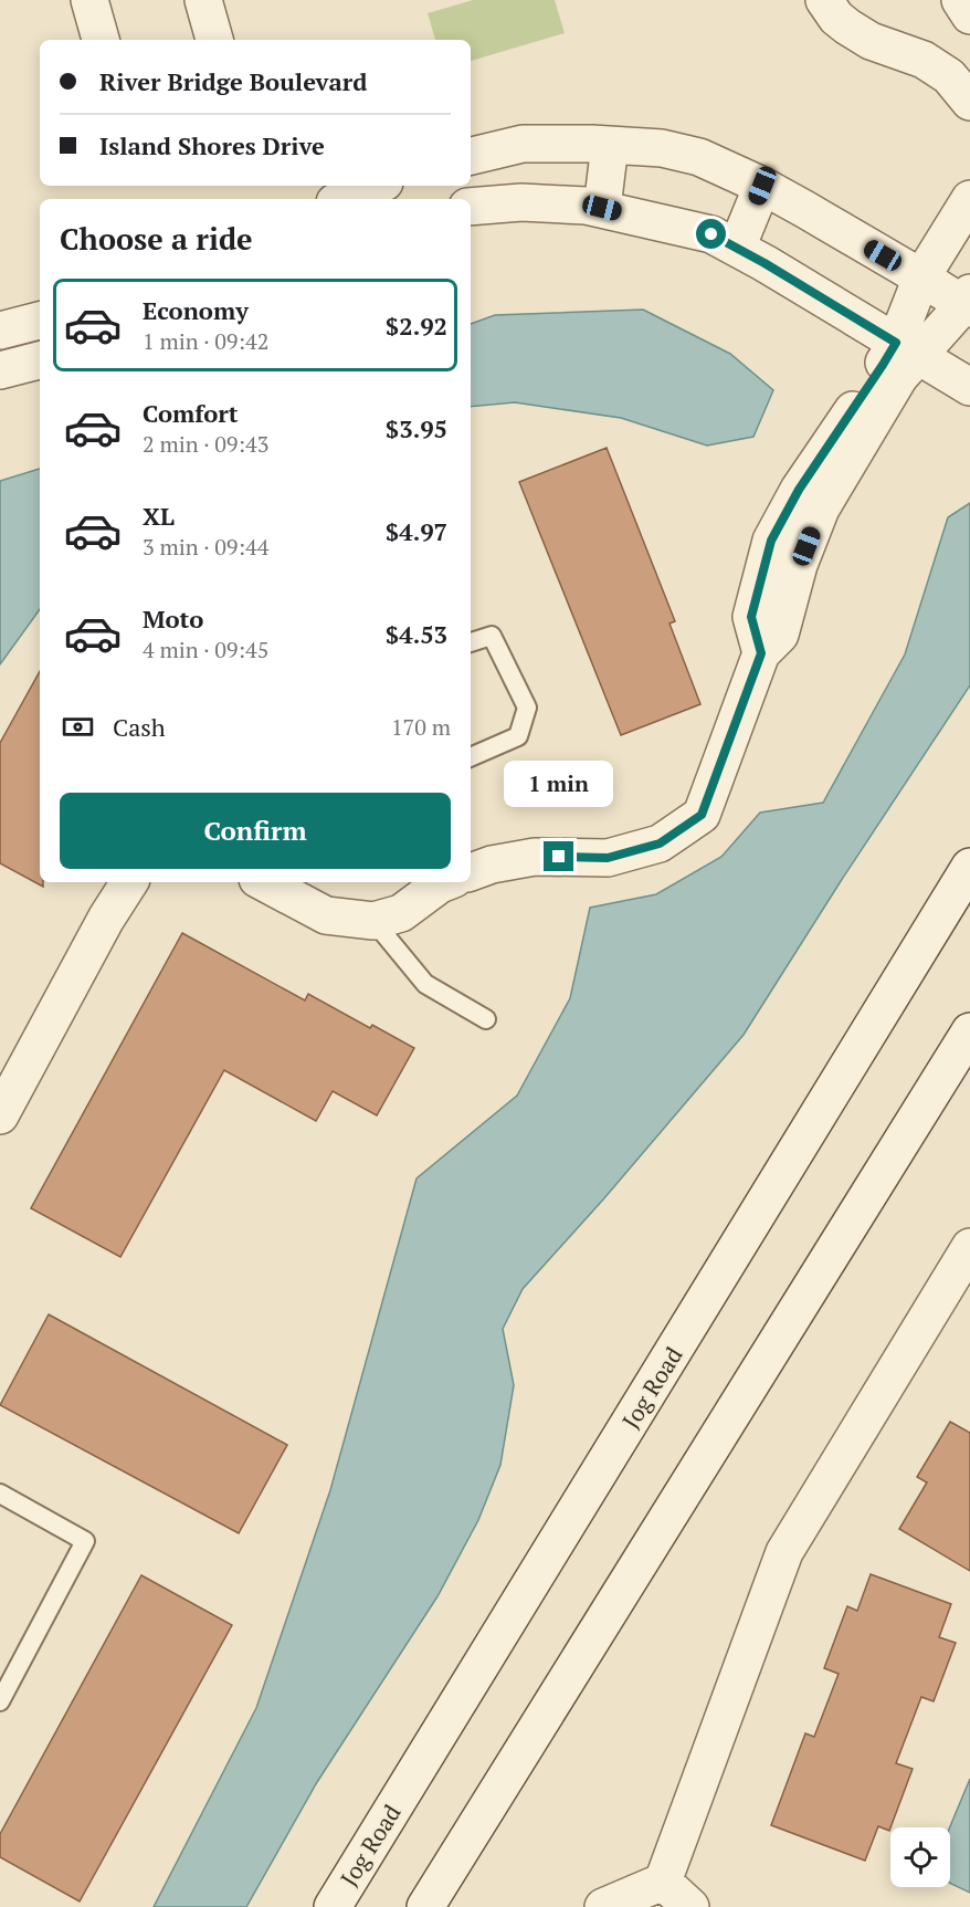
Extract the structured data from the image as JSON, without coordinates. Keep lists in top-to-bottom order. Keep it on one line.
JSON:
{"streets":{"street":["Jog Road"]},"page":{"banner":["River Bridge Boulevard","Island Shores Drive"],"heading":"Choose a ride","list":[{"name":"Economy","note":"1 min · 09:42","value":"$2.92"},{"name":"Comfort","note":"2 min · 09:43","value":"$3.95"},{"name":"XL","note":"3 min · 09:44","value":"$4.97"},{"name":"Moto","note":"4 min · 09:45","value":"$4.53"}],"pay":["Cash","170 m"],"bubble":"1 min","buttons":"Confirm"}}
